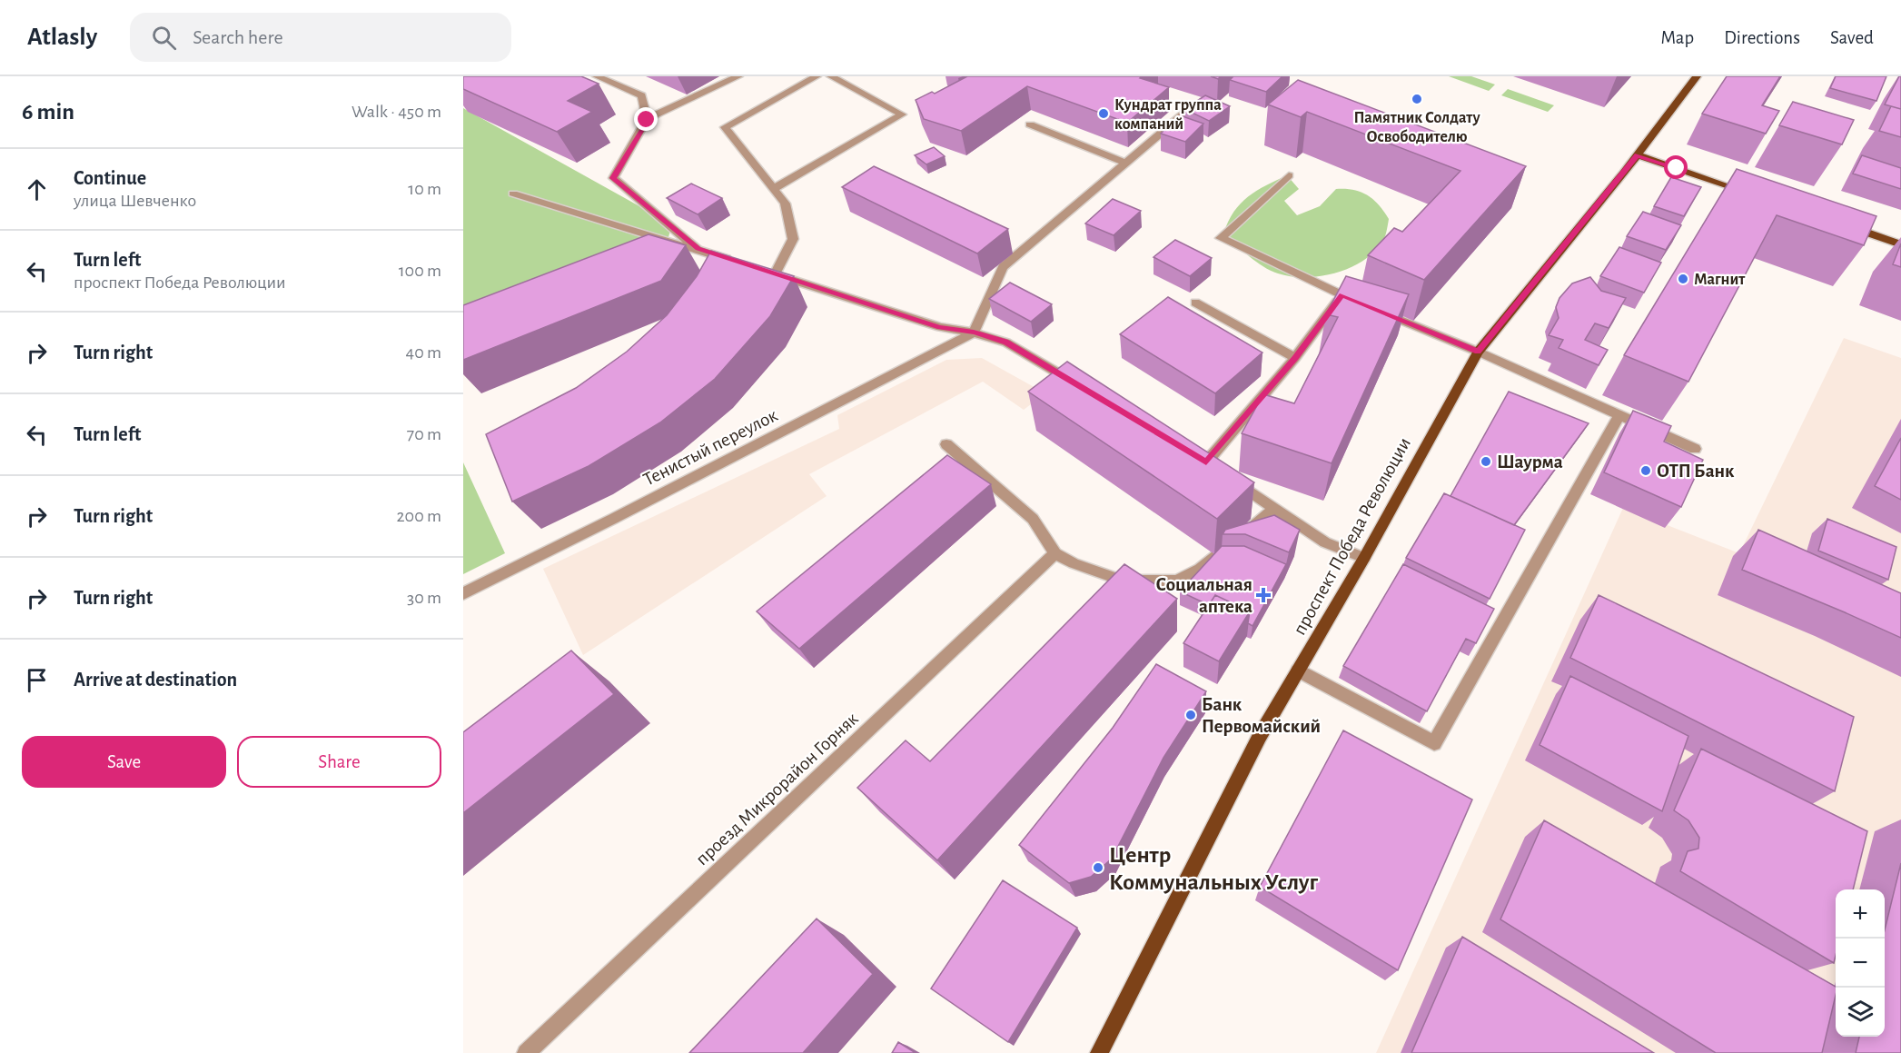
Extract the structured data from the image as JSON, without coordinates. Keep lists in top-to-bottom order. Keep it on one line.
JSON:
{"streets":{"main road":["проспект Победа Революции"],"street":["Тенистый переулок","проезд Микрорайон Горняк"]},"places":{"other":["Памятник Солдату Освободителю","Кундрат группа компаний","Магнит","Шаурма","ОТП Банк","Банк Первомайский","Центр Коммунальных Услуг"],"health":["Социальная аптека"]},"page":{"header":"Atlasly","search":"Search here","nav":["Map","Directions","Saved"],"heading":["6 min","Walk · 450 m"],"list":[["Continue","улица Шевченко","10 m"],["Turn left","проспект Победа Революции","100 m"],["Turn right","40 m"],["Turn left","70 m"],["Turn right","200 m"],["Turn right","30 m"],"Arrive at destination"],"buttons":["Save","Share"],"map_buttons":["+","−"]}}
